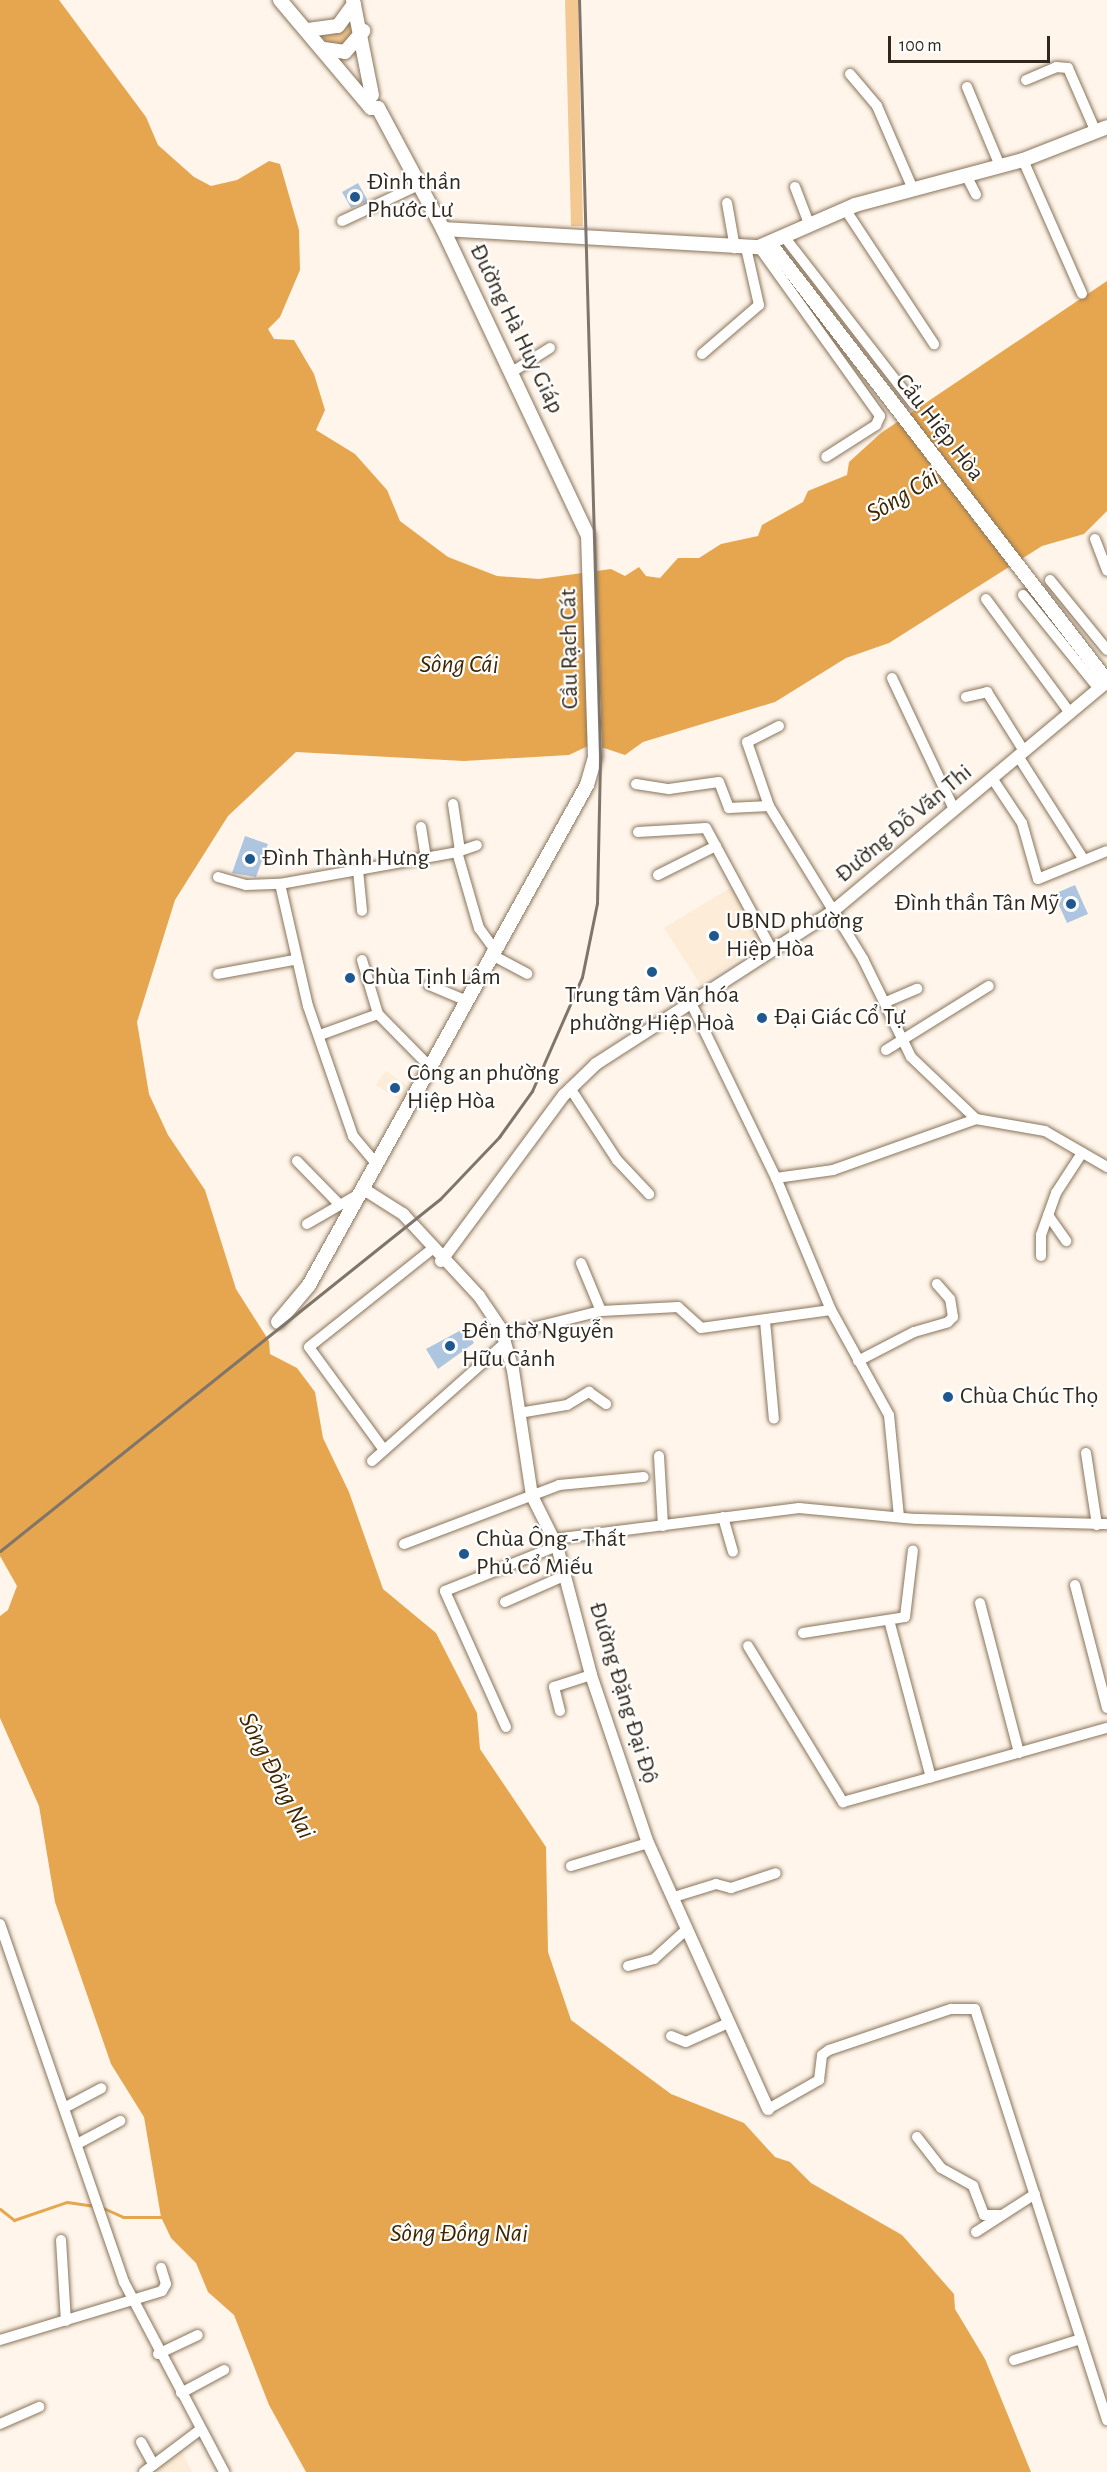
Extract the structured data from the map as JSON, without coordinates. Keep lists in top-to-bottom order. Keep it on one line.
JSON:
{"streets":{"main road":["Đường Hà Huy Giáp","Cầu Hiệp Hòa","Cầu Rạch Cát"],"street":["Đường Đỗ Văn Thi","Đường Đặng Đại Độ"]},"crossings":[["Đường Hà Huy Giáp","Cầu Rạch Cát"],["Cầu Hiệp Hòa","Đường Đỗ Văn Thi"],["Cầu Rạch Cát","Đường Đặng Đại Độ"],["Đường Đỗ Văn Thi","Đường Đặng Đại Độ"]],"water":["Sông Cái","Sông Đồng Nai"],"places":["Đình thần Phước Lư","Đình Thành Hưng","Đình thần Tân Mỹ","UBND phường Hiệp Hòa","Trung tâm Văn hóa phường Hiệp Hoà","Chùa Tịnh Lâm","Đại Giác Cổ Tự","Công an phường Hiệp Hòa","Đền thờ Nguyễn Hữu Cảnh","Chùa Chúc Thọ","Chùa Ông - Thất Phủ Cổ Miếu"],"scale_bar":"100 m"}
